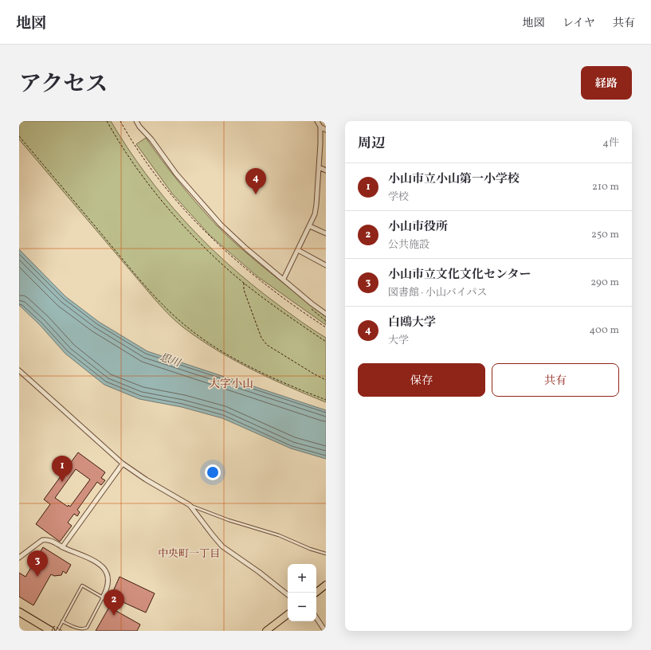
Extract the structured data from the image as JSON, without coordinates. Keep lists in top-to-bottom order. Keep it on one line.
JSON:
{"districts":["大字小山","中央町一丁目"],"water":["思川"],"page":{"header":"地図","nav":["地図","レイヤ","共有"],"title":"アクセス","buttons":["経路",["保存","共有"]],"heading":["周辺","4件"],"list":[{"mark":"1","name":"小山市立小山第一小学校","note":"学校","value":"210 m"},{"mark":"2","name":"小山市役所","note":"公共施設","value":"250 m"},{"mark":"3","name":"小山市立文化文化センター","note":"図書館 · 小山バイパス","value":"290 m"},{"mark":"4","name":"白鴎大学","note":"大学","value":"400 m"}],"pins":["4","1","3","2"],"map_buttons":["+","−"]}}
